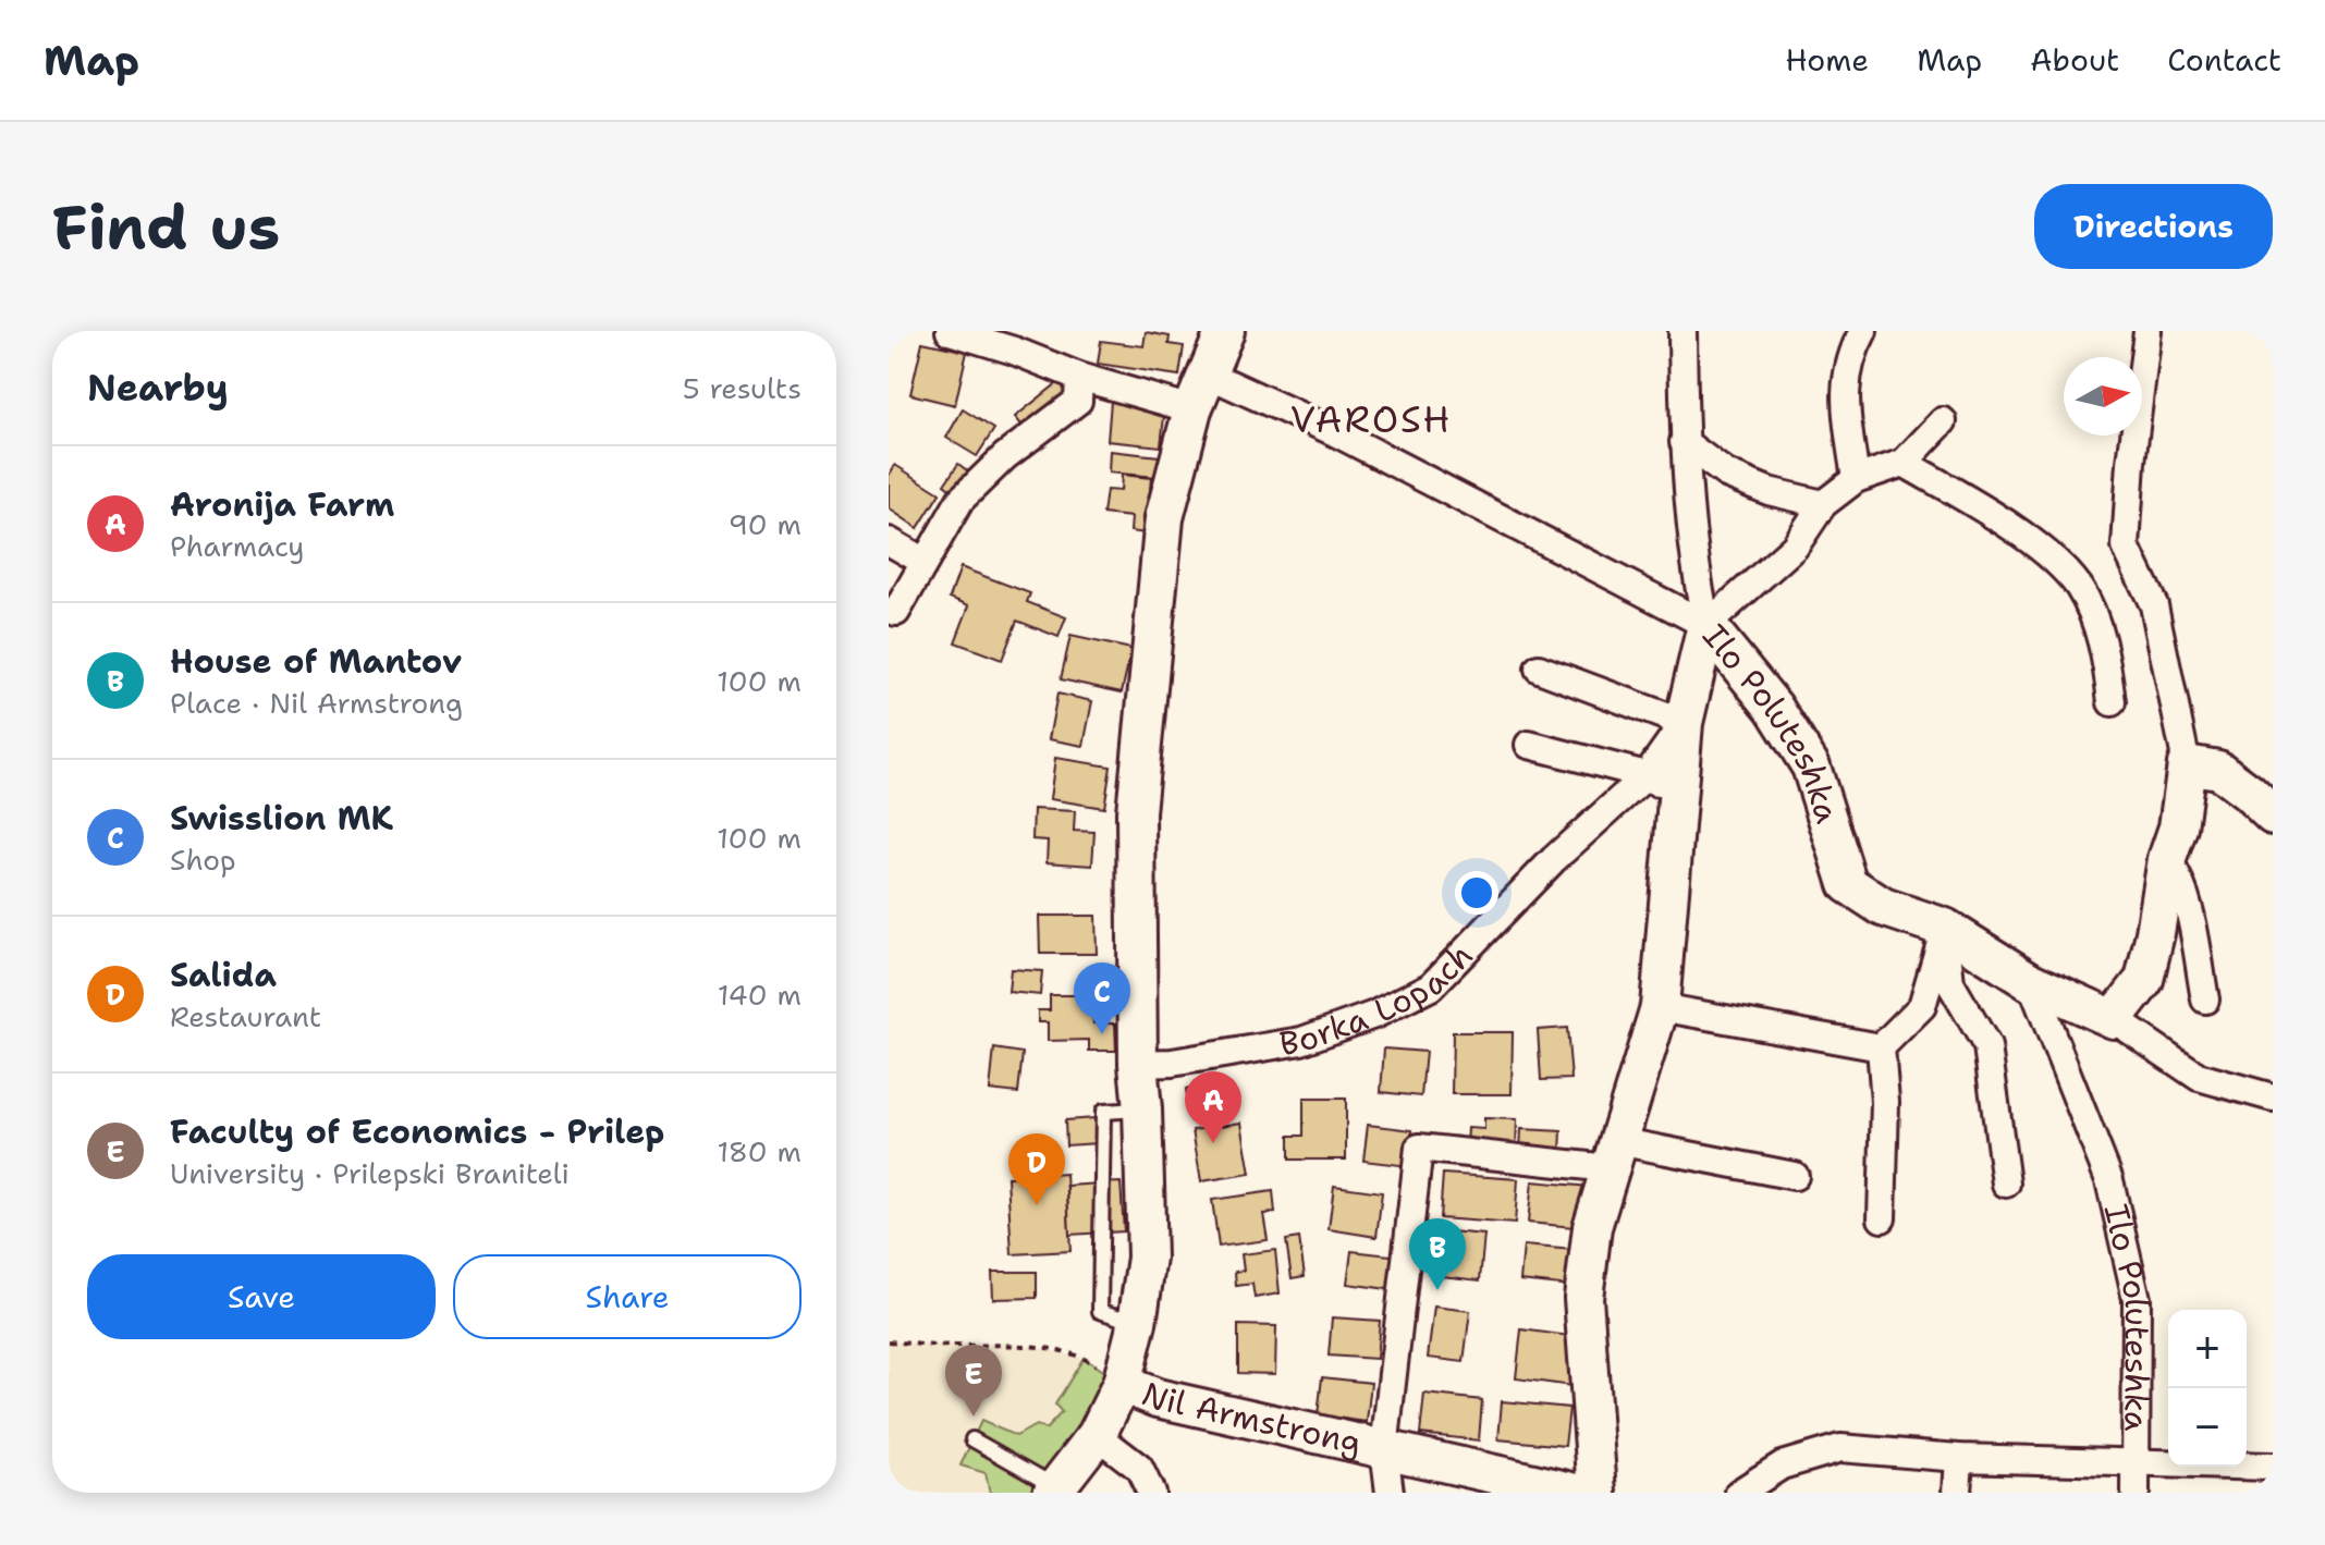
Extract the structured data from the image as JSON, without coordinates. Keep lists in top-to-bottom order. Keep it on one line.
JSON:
{"streets":{"street":["Ilo Poluteshka","Borka Lopach","Nil Armstrong"]},"crossings":[["Ilo Poluteshka","Borka Lopach"],["Borka Lopach","Nil Armstrong"]],"districts":["VAROSH"],"north":"right","page":{"header":"Map","nav":["Home","Map","About","Contact"],"buttons":["Directions",["Save","Share"]],"title":"Find us","heading":["Nearby","5 results"],"list":[{"mark":"A","name":"Aronija Farm","note":"Pharmacy","value":"90 m"},{"mark":"B","name":"House of Mantov","note":"Place · Nil Armstrong","value":"100 m"},{"mark":"C","name":"Swisslion MK","note":"Shop","value":"100 m"},{"mark":"D","name":"Salida","note":"Restaurant","value":"140 m"},{"mark":"E","name":"Faculty of Economics - Prilep","note":"University · Prilepski Braniteli","value":"180 m"}],"pins":["C","A","D","B","E"],"map_buttons":["+","−"]}}
